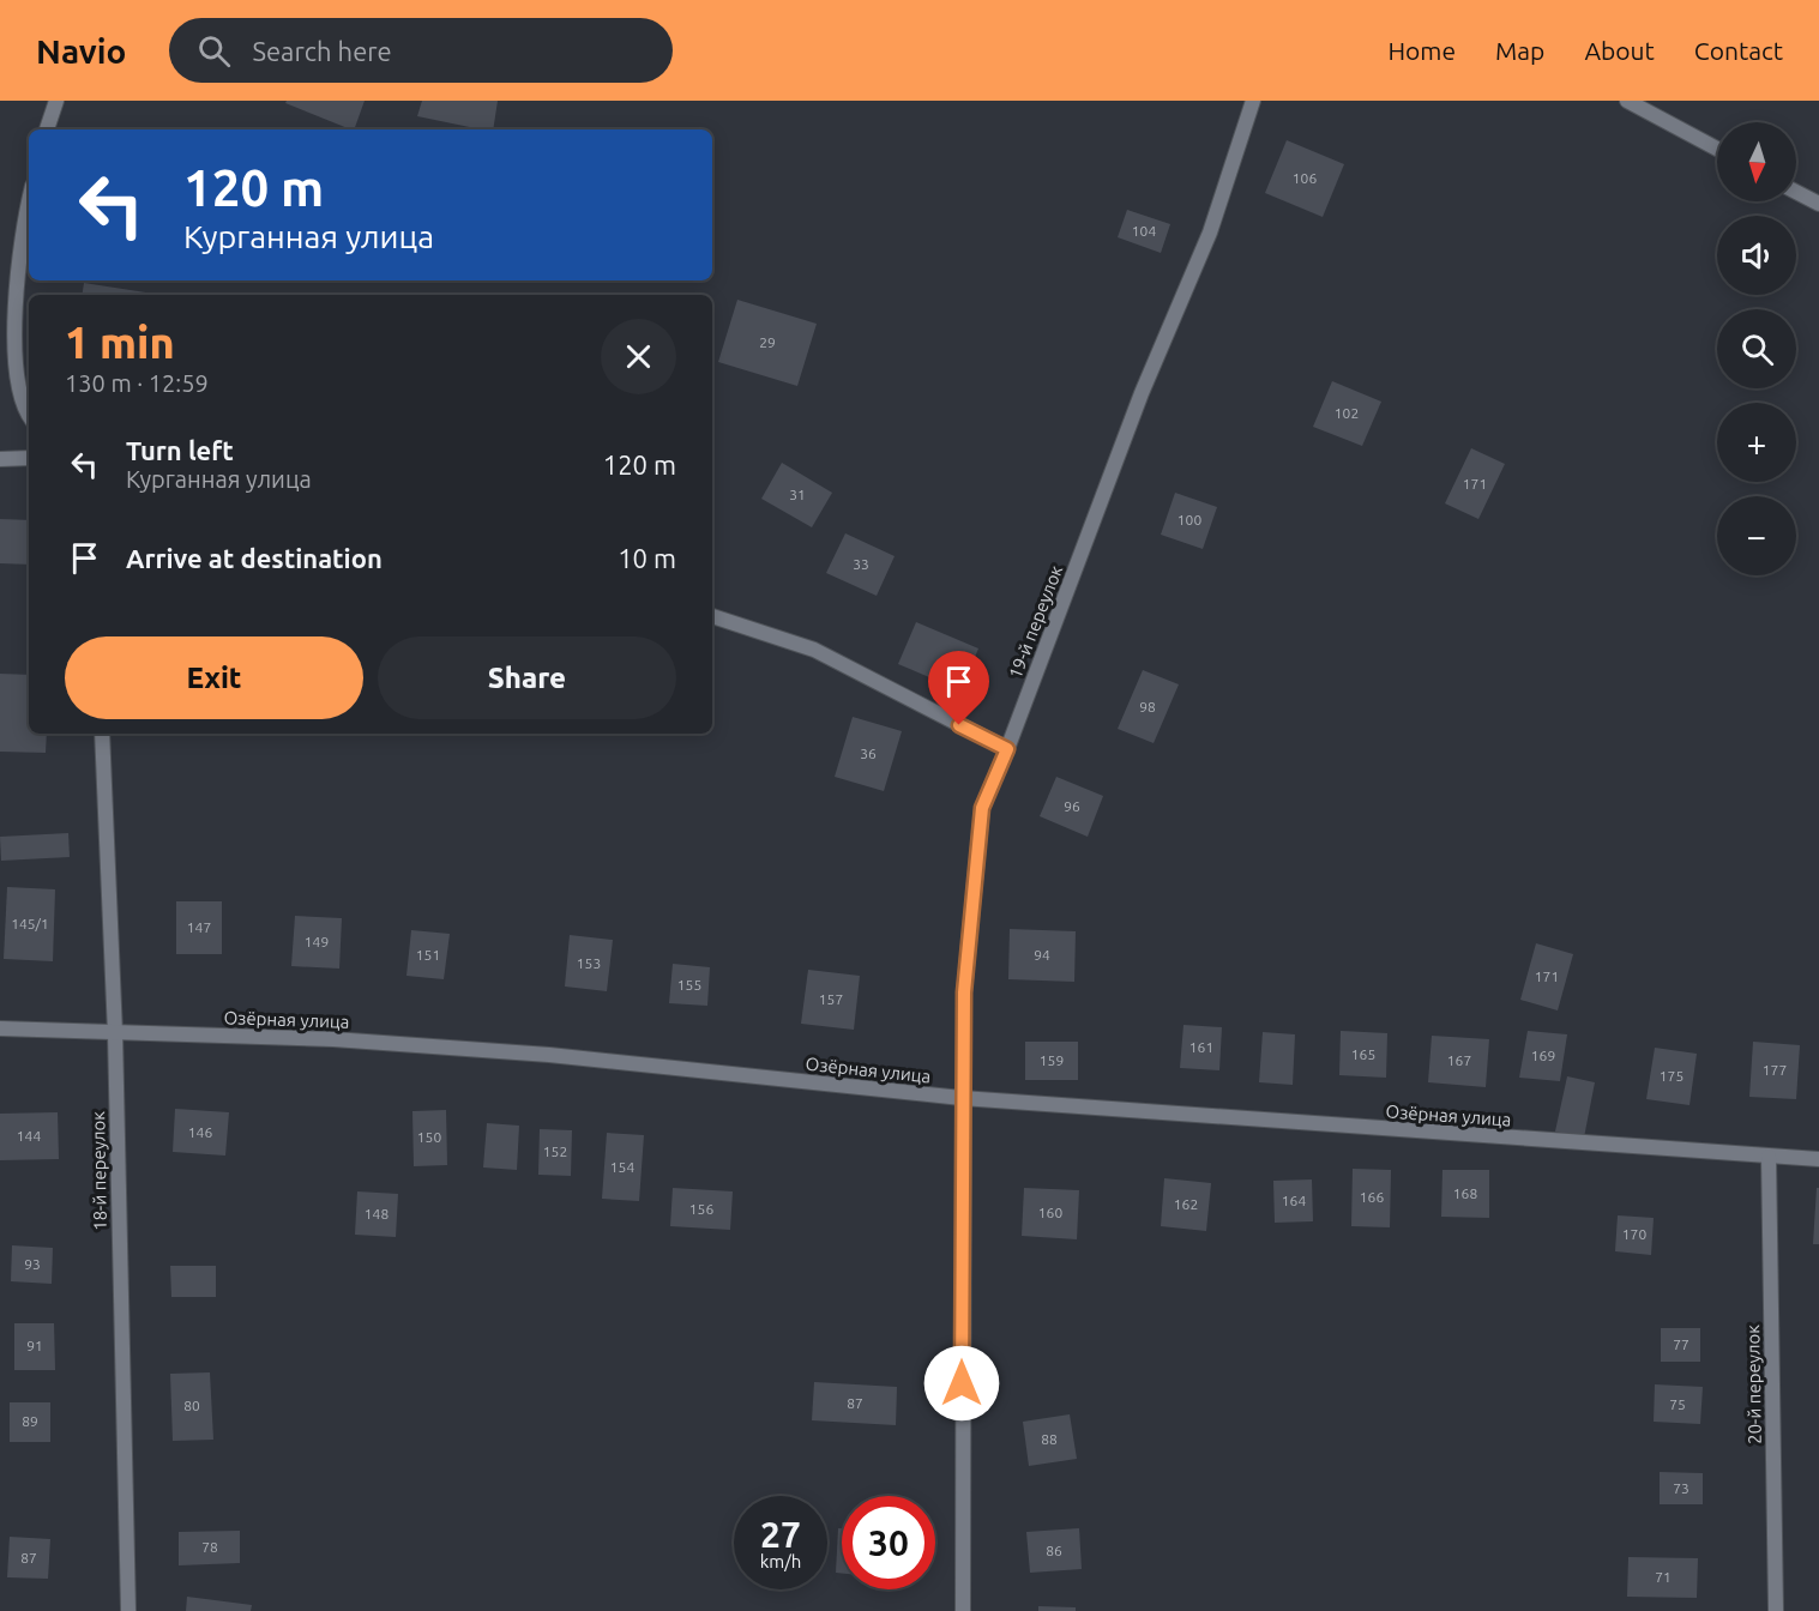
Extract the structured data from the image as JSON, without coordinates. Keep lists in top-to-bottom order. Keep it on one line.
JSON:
{"streets":{"street":["19-й переулок","Озёрная улица","18-й переулок","20-й переулок"]},"crossings":[["19-й переулок","Озёрная улица"],["Озёрная улица","18-й переулок"],["Озёрная улица","20-й переулок"]],"house_numbers":["106","104","29","102","171","31","100","33","98","36","96","145/1","147","149","151","94","153","171","155","157","161","165","169","159","167","177","175","146","144","150","152","154","168","166","164","162","156","160","148","170","93","77","91","87","75","80","89","88","73","78","86","87","71"],"north":"bottom","page":{"header":"Navio","search":"Search here","nav":["Home","Map","About","Contact"],"map_buttons":["+","−"],"turn":["120 m","Курганная улица"],"heading":["1 min","130 m · 12:59"],"list":[{"name":"Turn left","note":"Курганная улица","value":"120 m"},{"name":"Arrive at destination","value":"10 m"}],"buttons":["Exit","Share"],"speed":"27 km/h","limit":"30"}}
